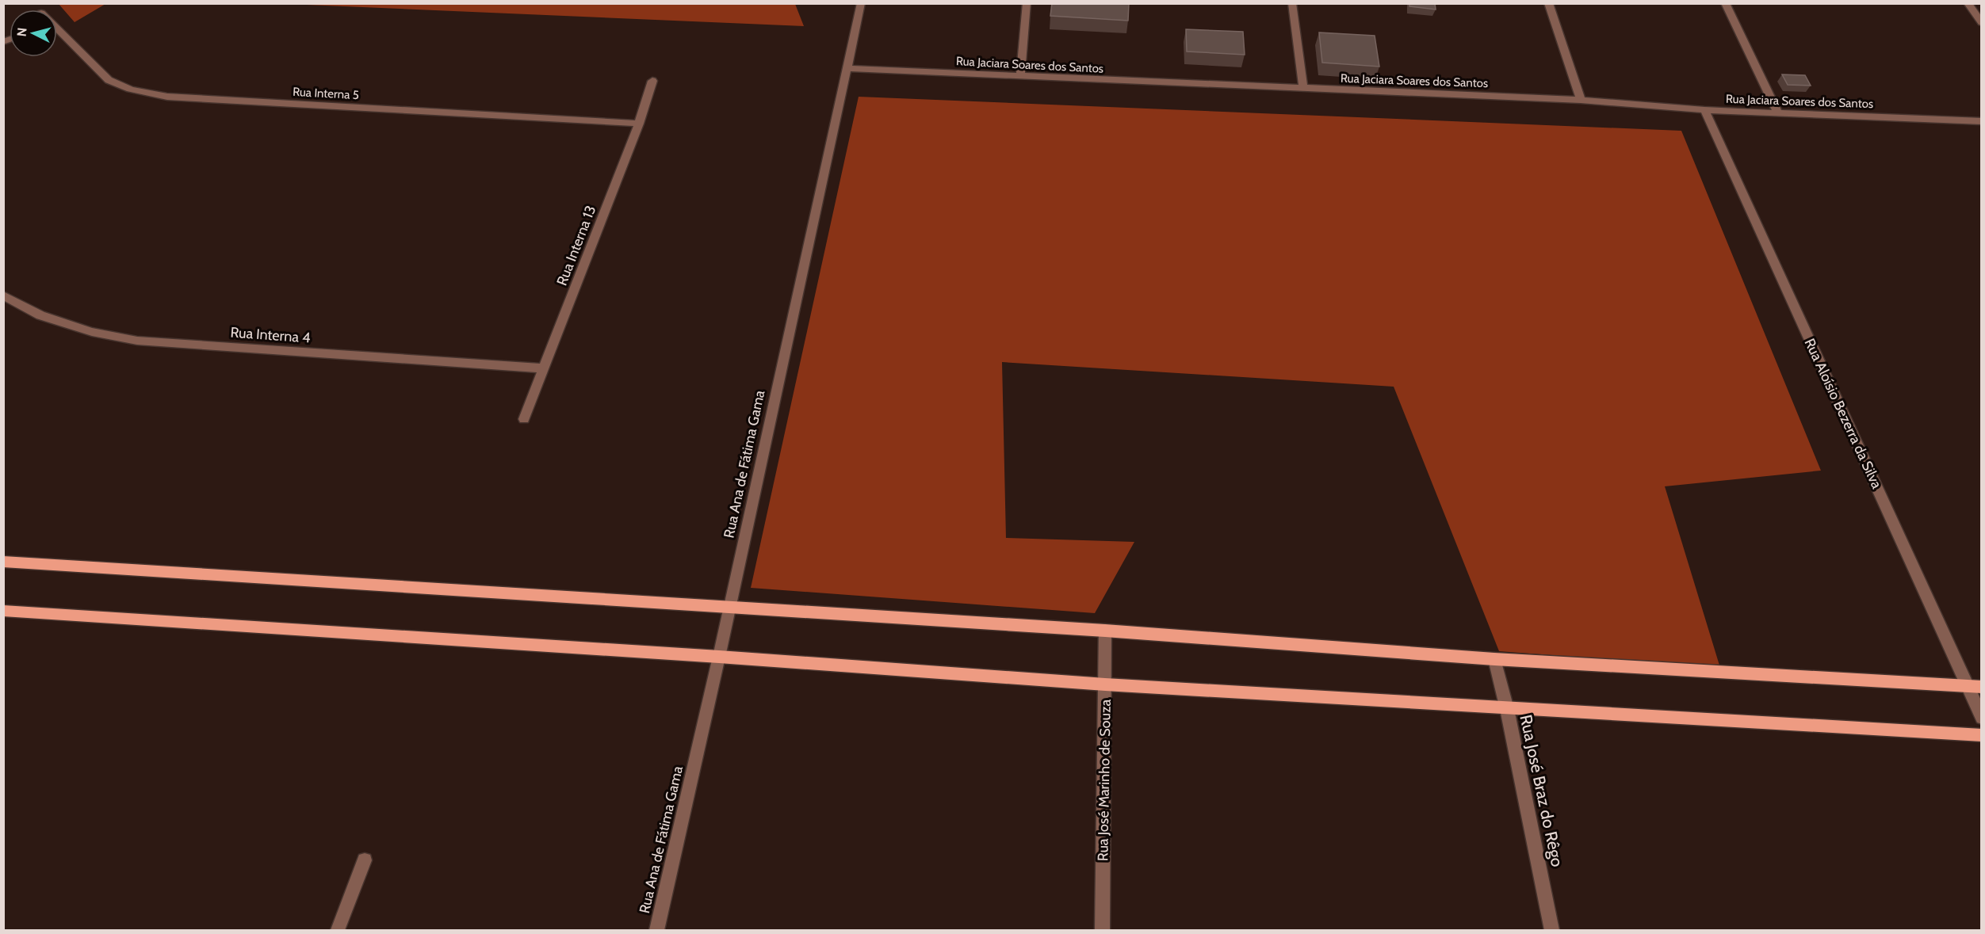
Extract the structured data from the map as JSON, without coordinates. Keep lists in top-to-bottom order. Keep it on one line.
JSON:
{"streets":{"street":["Rua Jaciara Soares dos Santos","Rua Interna 5","Rua Interna 13","Rua Interna 4","Rua Aloísio Bezerra da Silva","Rua Ana de Fátima Gama","Rua José Marinho de Souza","Rua José Braz do Rêgo"]},"crossings":[["Rua Jaciara Soares dos Santos","Rua Aloísio Bezerra da Silva"],["Rua Jaciara Soares dos Santos","Rua Ana de Fátima Gama"],["Rua Interna 5","Rua Interna 13"],["Rua Interna 13","Rua Interna 4"]],"north":"left"}
